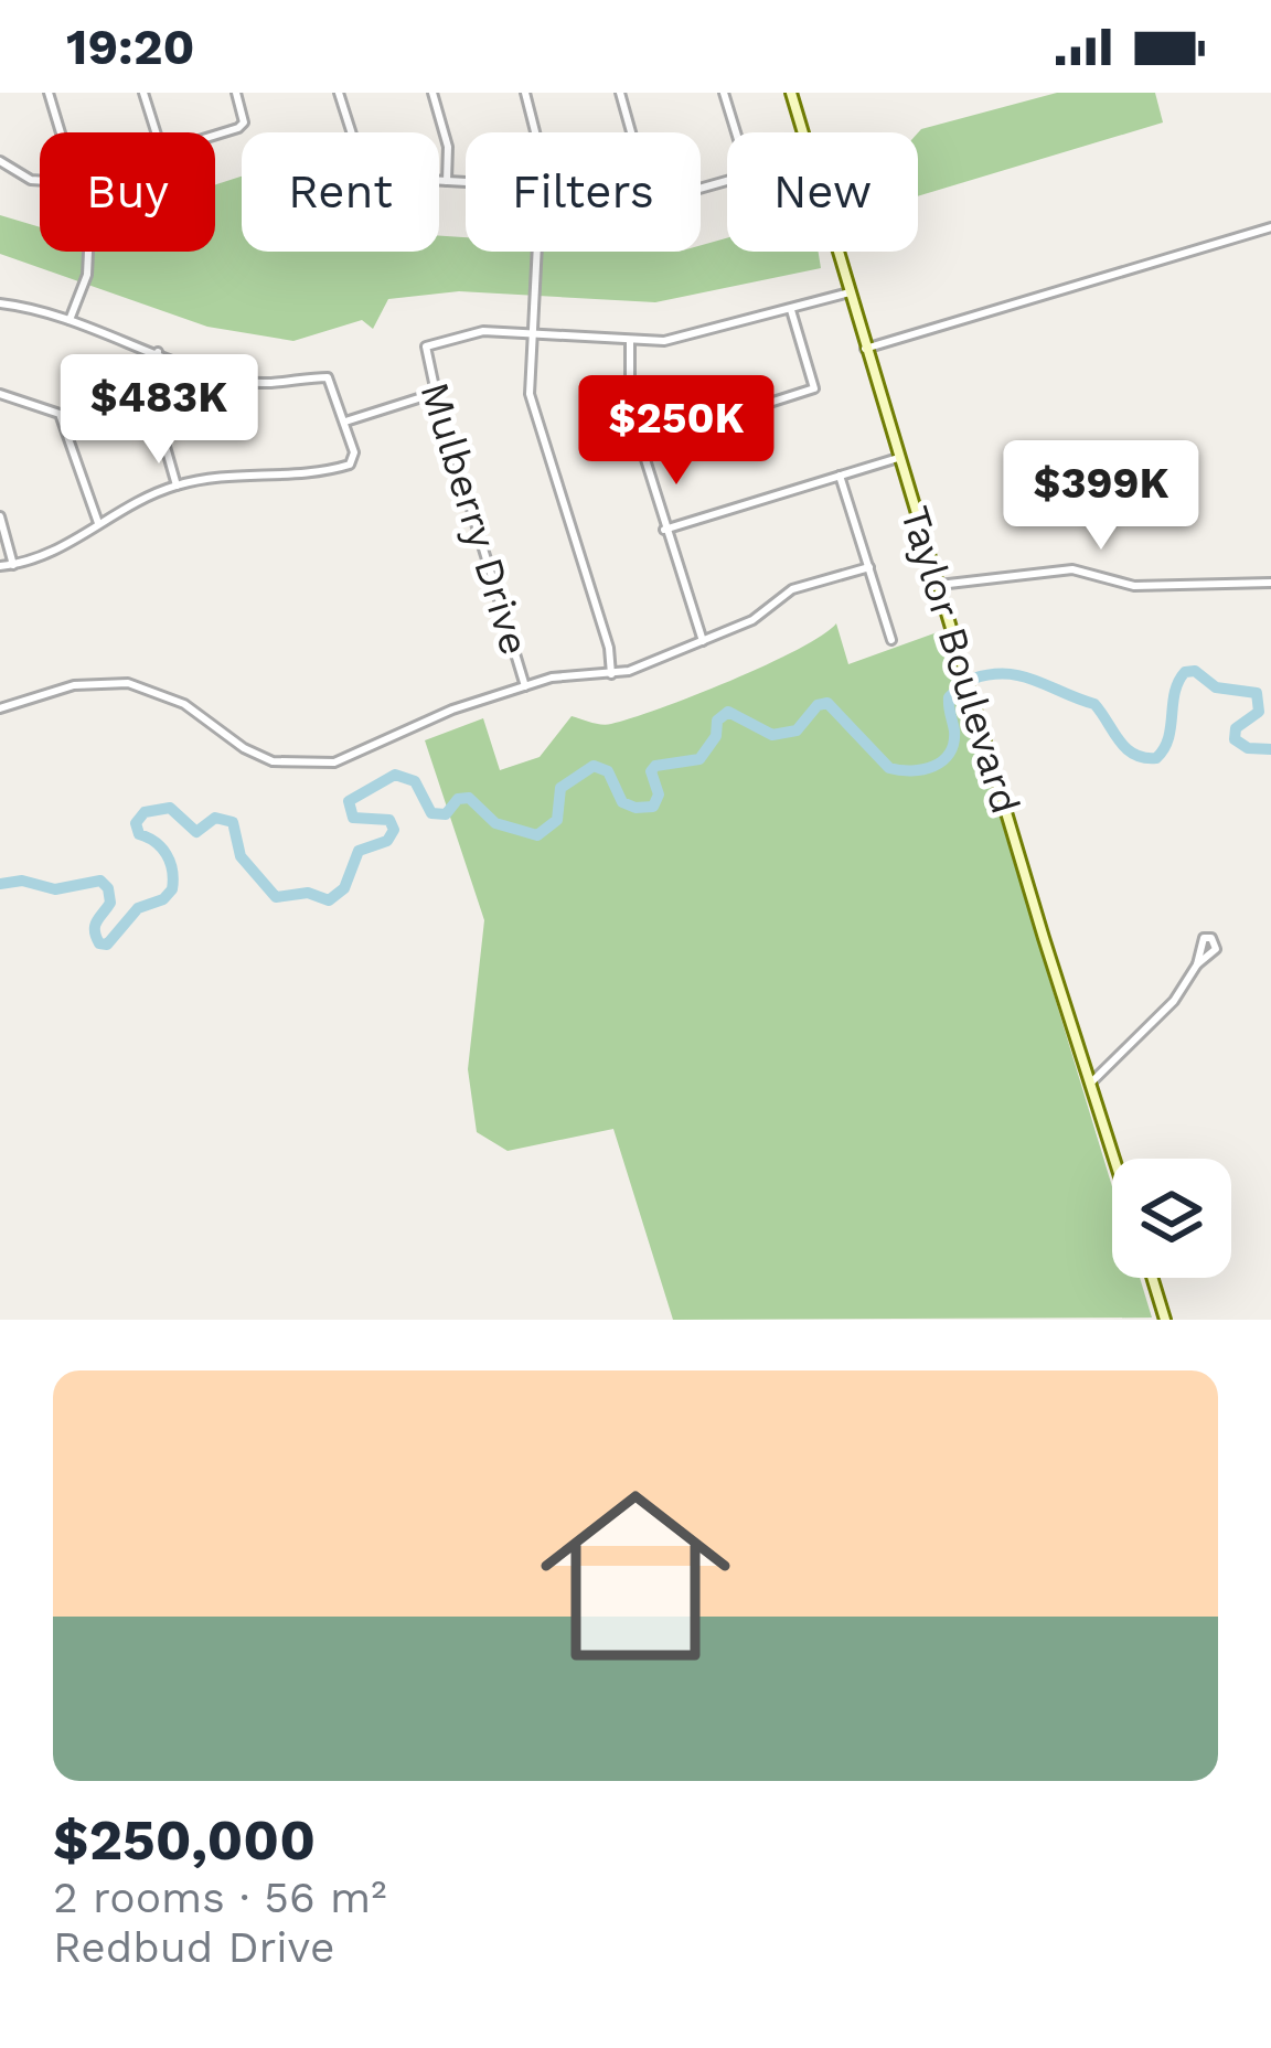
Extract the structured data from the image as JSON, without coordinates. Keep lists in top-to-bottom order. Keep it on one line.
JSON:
{"streets":{"street":["Mulberry Drive","Taylor Boulevard"]},"page":{"status":"19:20","chip":["Buy","Rent","Filters","New"],"price":["$483K","$250K","$399K"],"list":[{"name":"$250,000","note":"2 rooms · 56 m² · Redbud Drive"}]}}
